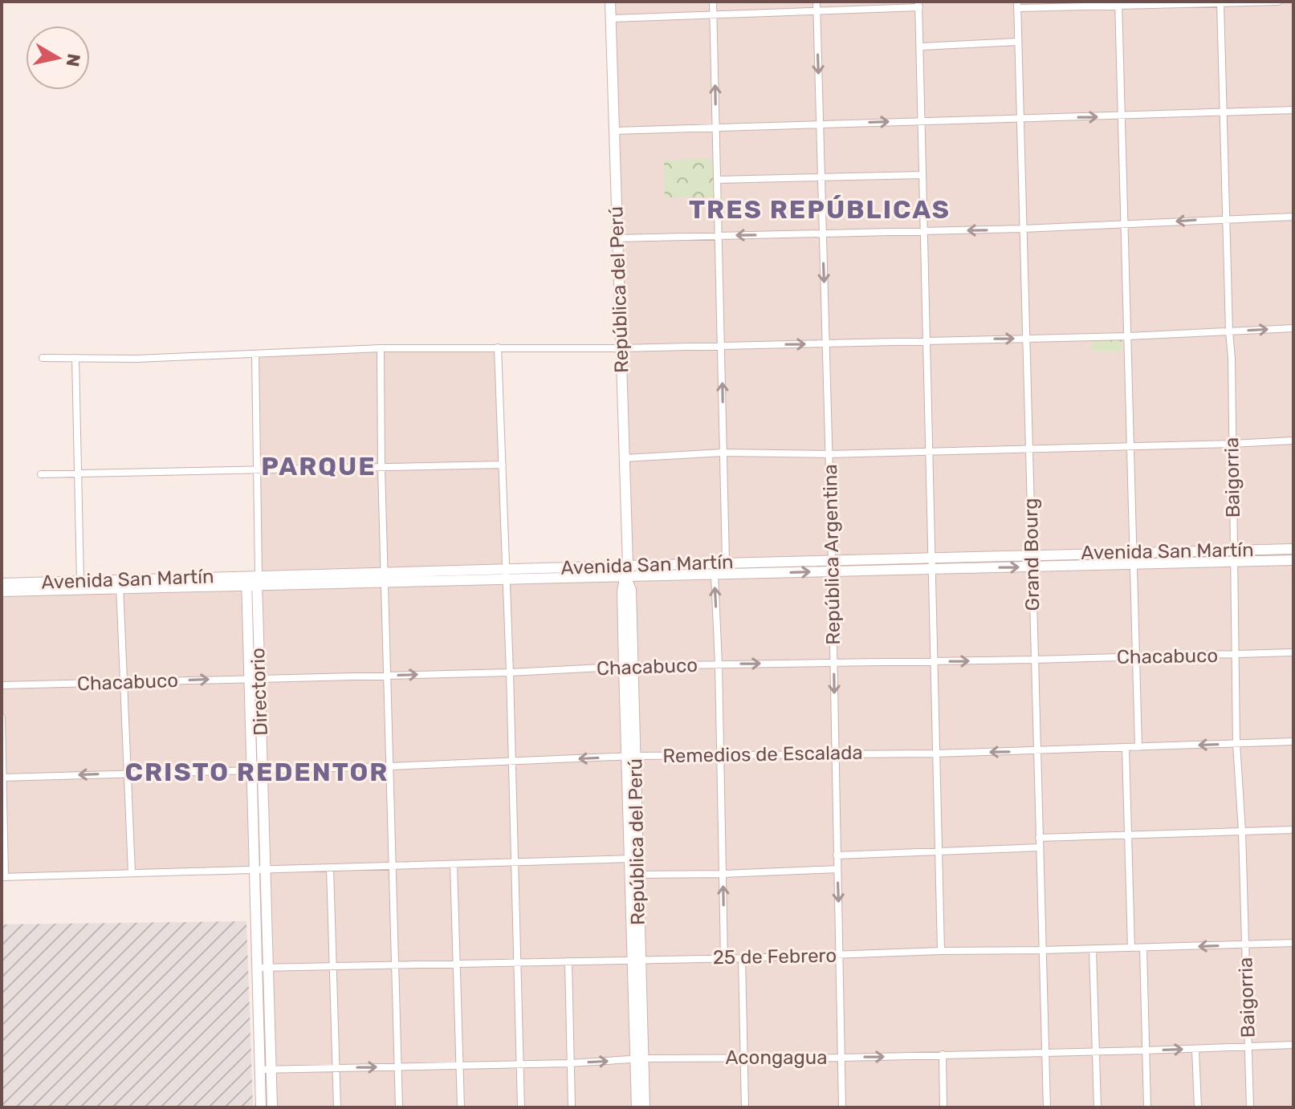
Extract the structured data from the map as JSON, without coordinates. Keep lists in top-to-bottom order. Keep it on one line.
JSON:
{"streets":{"main road":["República del Perú","Avenida San Martín","Directorio"],"street":["Baigorria","República Argentina","Grand Bourg","Chacabuco","Remedios de Escalada","25 de Febrero","Acongagua"]},"crossings":[["República del Perú","Avenida San Martín"],["República del Perú","Chacabuco"],["República del Perú","Remedios de Escalada"],["República del Perú","25 de Febrero"],["República del Perú","Acongagua"],["Baigorria","Avenida San Martín"],["Baigorria","Chacabuco"],["Baigorria","Remedios de Escalada"],["Baigorria","25 de Febrero"],["Baigorria","Acongagua"],["Avenida San Martín","República Argentina"],["Avenida San Martín","Grand Bourg"],["Avenida San Martín","Directorio"],["República Argentina","Chacabuco"],["República Argentina","Remedios de Escalada"],["República Argentina","25 de Febrero"],["República Argentina","Acongagua"],["Grand Bourg","Chacabuco"],["Grand Bourg","Remedios de Escalada"],["Grand Bourg","25 de Febrero"],["Grand Bourg","Acongagua"],["Chacabuco","Directorio"],["Directorio","Remedios de Escalada"],["Directorio","25 de Febrero"],["Directorio","Acongagua"]],"one_way":["República Argentina","Chacabuco"],"districts":["TRES REPÚBLICAS","PARQUE","CRISTO REDENTOR"],"north":"right"}
